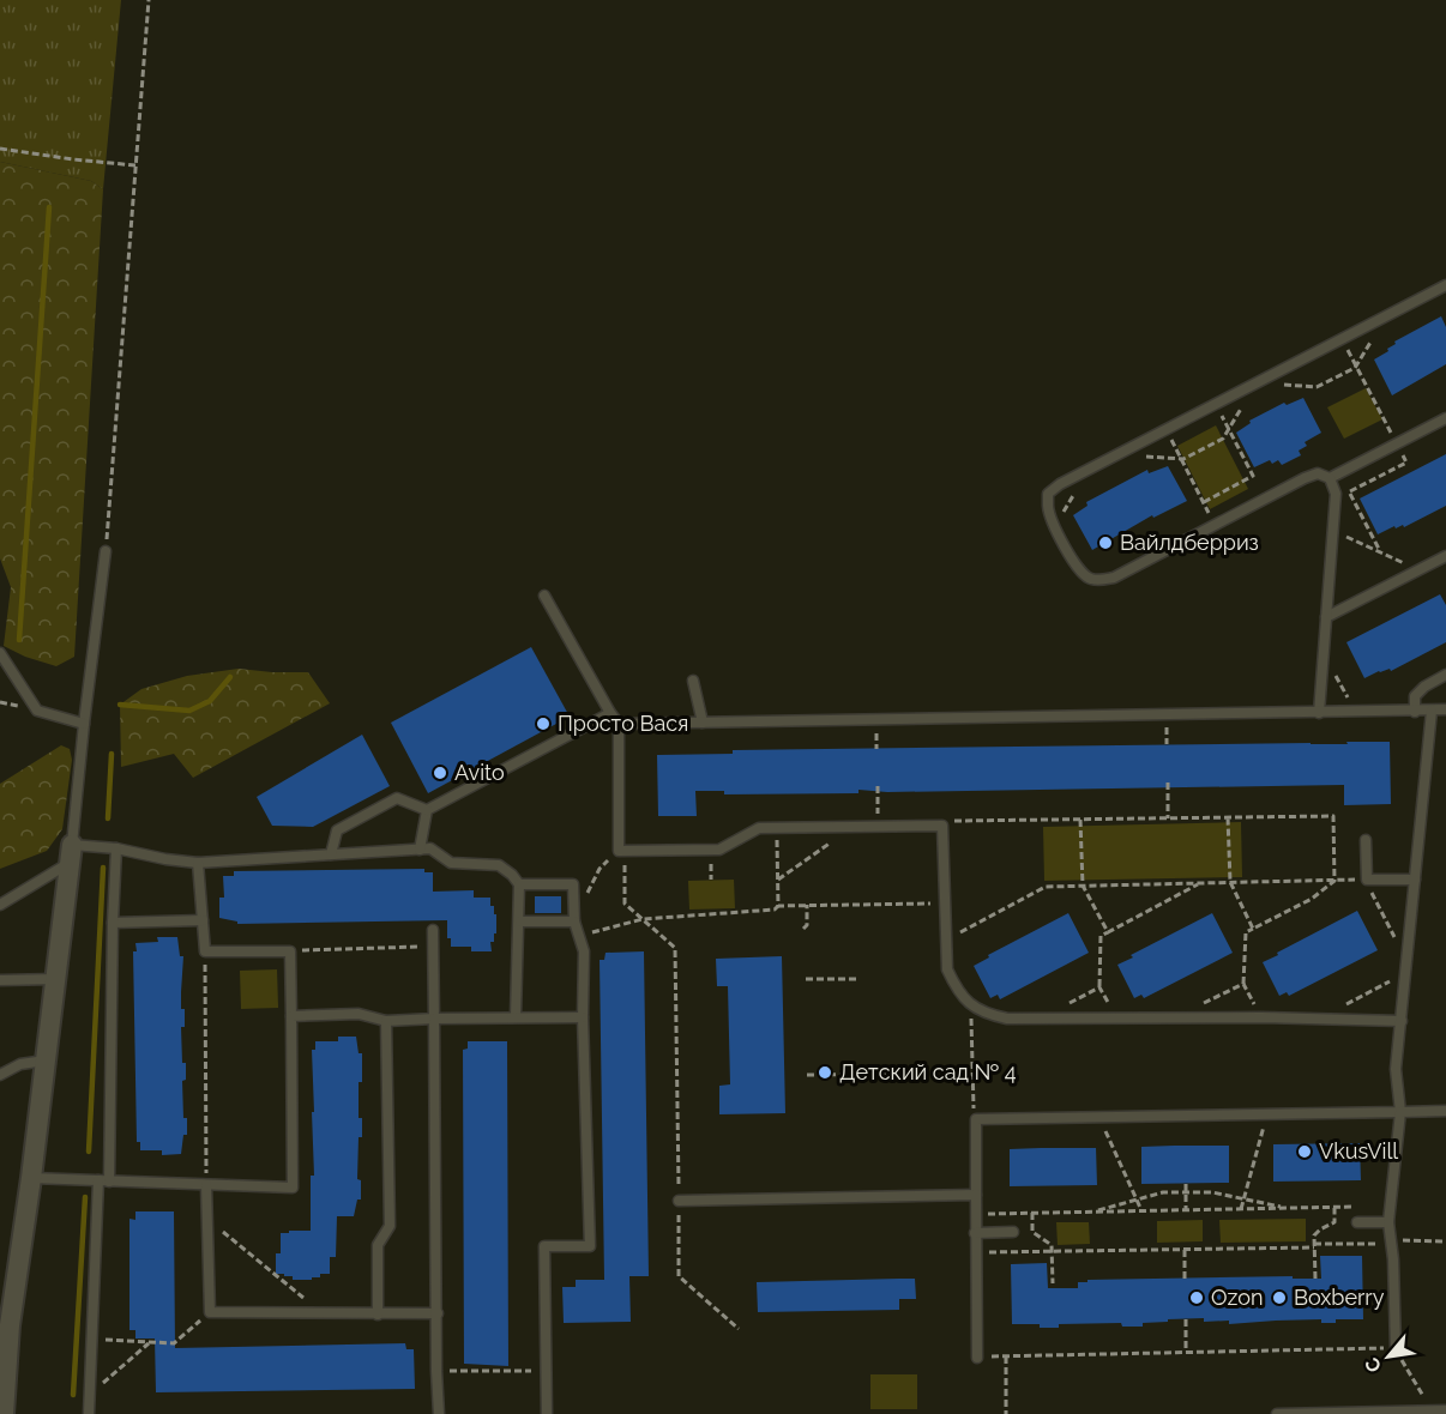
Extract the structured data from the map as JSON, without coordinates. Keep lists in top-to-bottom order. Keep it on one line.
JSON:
{"places":["Вайлдберриз","Просто Вася","Avito","Детский сад № 4","VkusVill","Ozon","Boxberry"],"north":"bottom left"}
